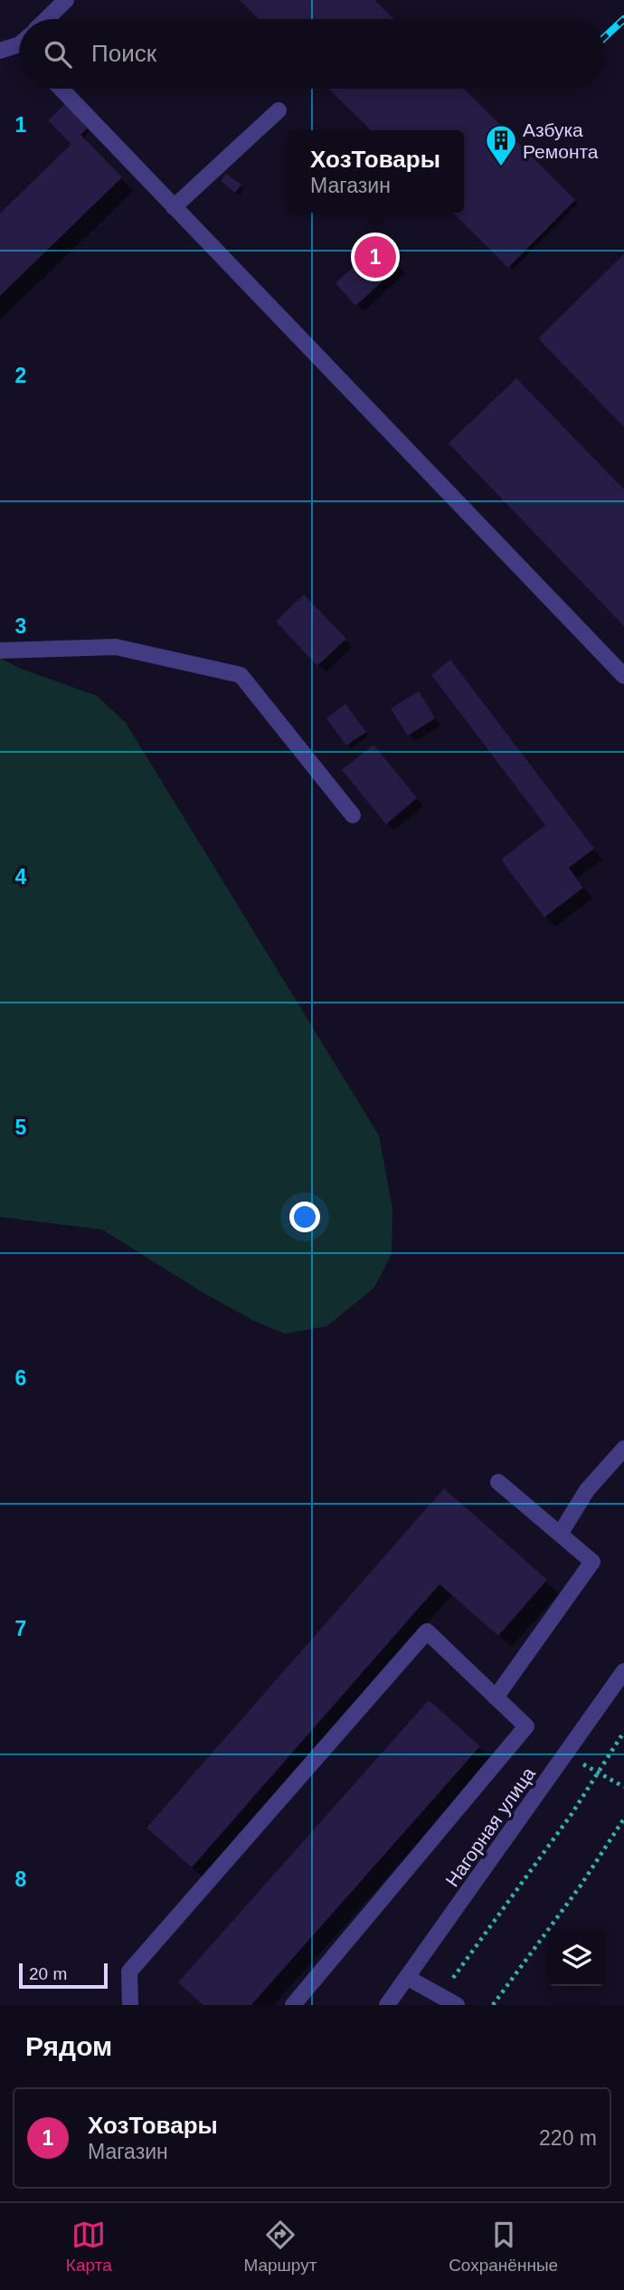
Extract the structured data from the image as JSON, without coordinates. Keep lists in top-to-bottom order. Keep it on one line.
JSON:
{"streets":{"street":["Нагорная улица"]},"places":{"building":["Азбука Ремонта"]},"scale_bar":"20 m","page":{"search":"Поиск","popup":["ХозТовары","Магазин"],"pins":"1","scale":"20 m","heading":"Рядом","list":[{"mark":"1","name":"ХозТовары","note":"Магазин","value":"220 m"}],"nav":["Карта","Маршрут","Сохранённые"]},"grid":{"rows":["1","2","3","4","5","6","7","8"]}}
